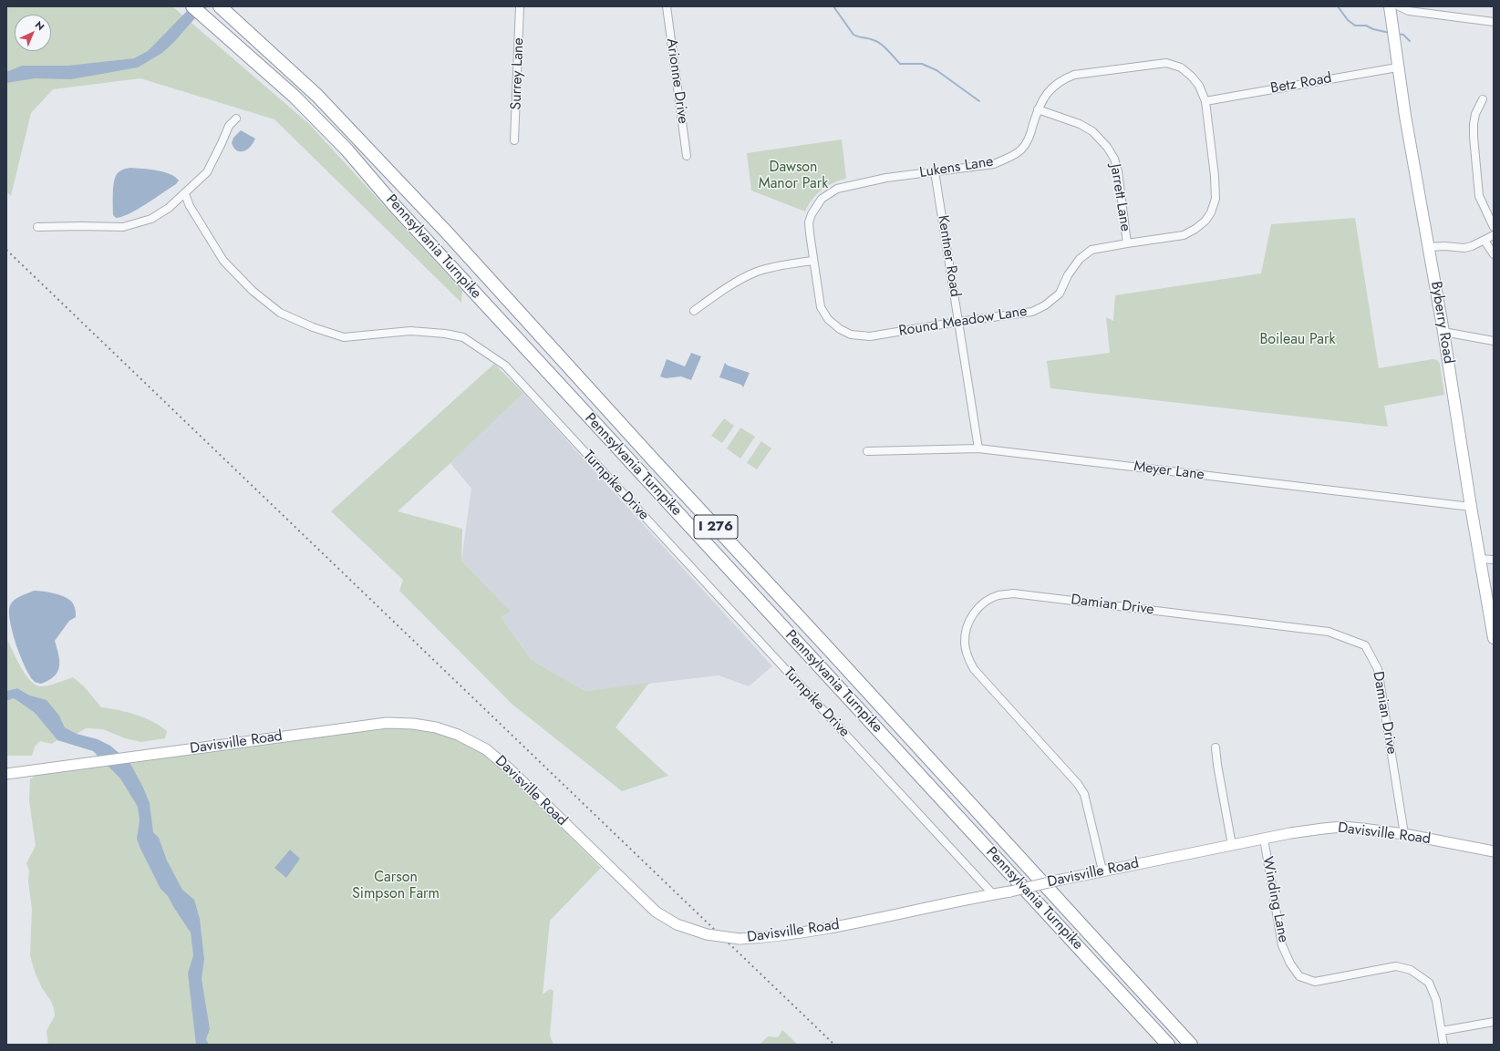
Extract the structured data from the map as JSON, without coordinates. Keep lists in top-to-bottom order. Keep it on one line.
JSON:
{"streets":{"highway":["Pennsylvania Turnpike","I 276"],"main road":["Byberry Road"],"street":["Surrey Lane","Arionne Drive","Betz Road","Lukens Lane","Jarrett Lane","Kentner Road","Round Meadow Lane","Meyer Lane","Turnpike Drive","Damian Drive","Davisville Road","Winding Lane"]},"crossings":[["Betz Road","Lukens Lane"],["Betz Road","Round Meadow Lane"],["Betz Road","Byberry Road"],["Lukens Lane","Jarrett Lane"],["Lukens Lane","Kentner Road"],["Lukens Lane","Round Meadow Lane"],["Jarrett Lane","Round Meadow Lane"],["Kentner Road","Round Meadow Lane"],["Kentner Road","Meyer Lane"],["Byberry Road","Meyer Lane"],["Turnpike Drive","Davisville Road"],["Damian Drive","Davisville Road"],["Davisville Road","Winding Lane"]],"parks":["Dawson Manor Park","Boileau Park","Carson Simpson Farm"],"north":"top right"}
